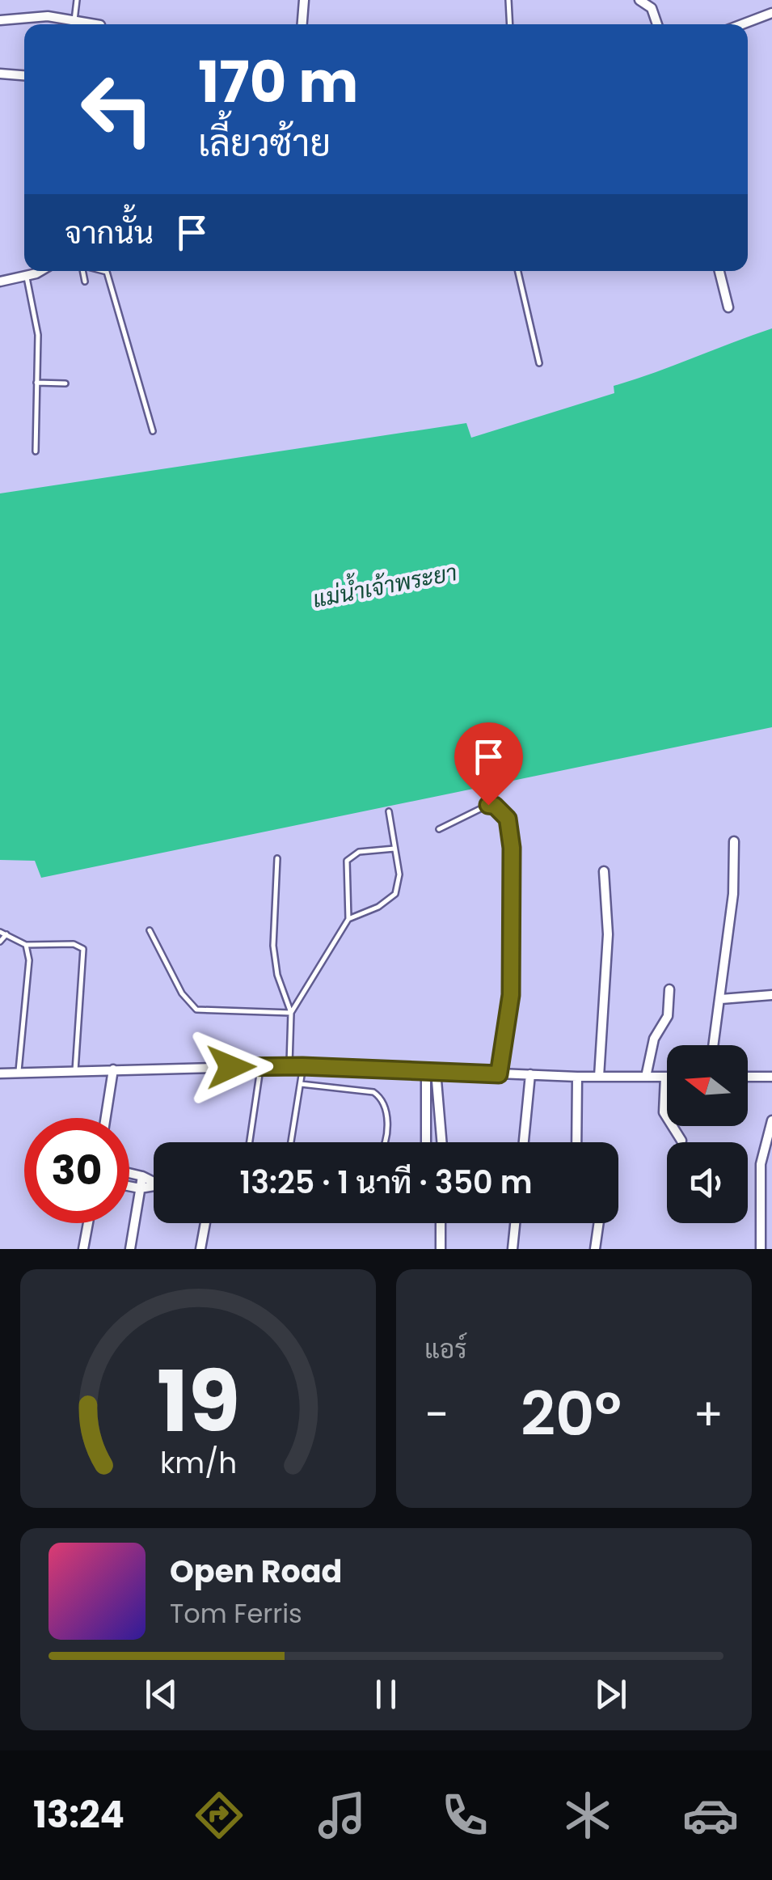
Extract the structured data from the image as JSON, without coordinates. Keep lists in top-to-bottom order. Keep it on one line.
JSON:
{"water":["แม่น้ำเจ้าพระยา"],"north":"left","page":{"turn":["170 m","เลี้ยวซ้าย"],"then":"จากนั้น","limit":"30","trip":"13:25 · 1 นาที · 350 m","tile":"แอร์","heat":["−","20°","+"],"song":["Open Road","Tom Ferris"],"tabs":"13:24","gauge":["19","km/h"]}}
